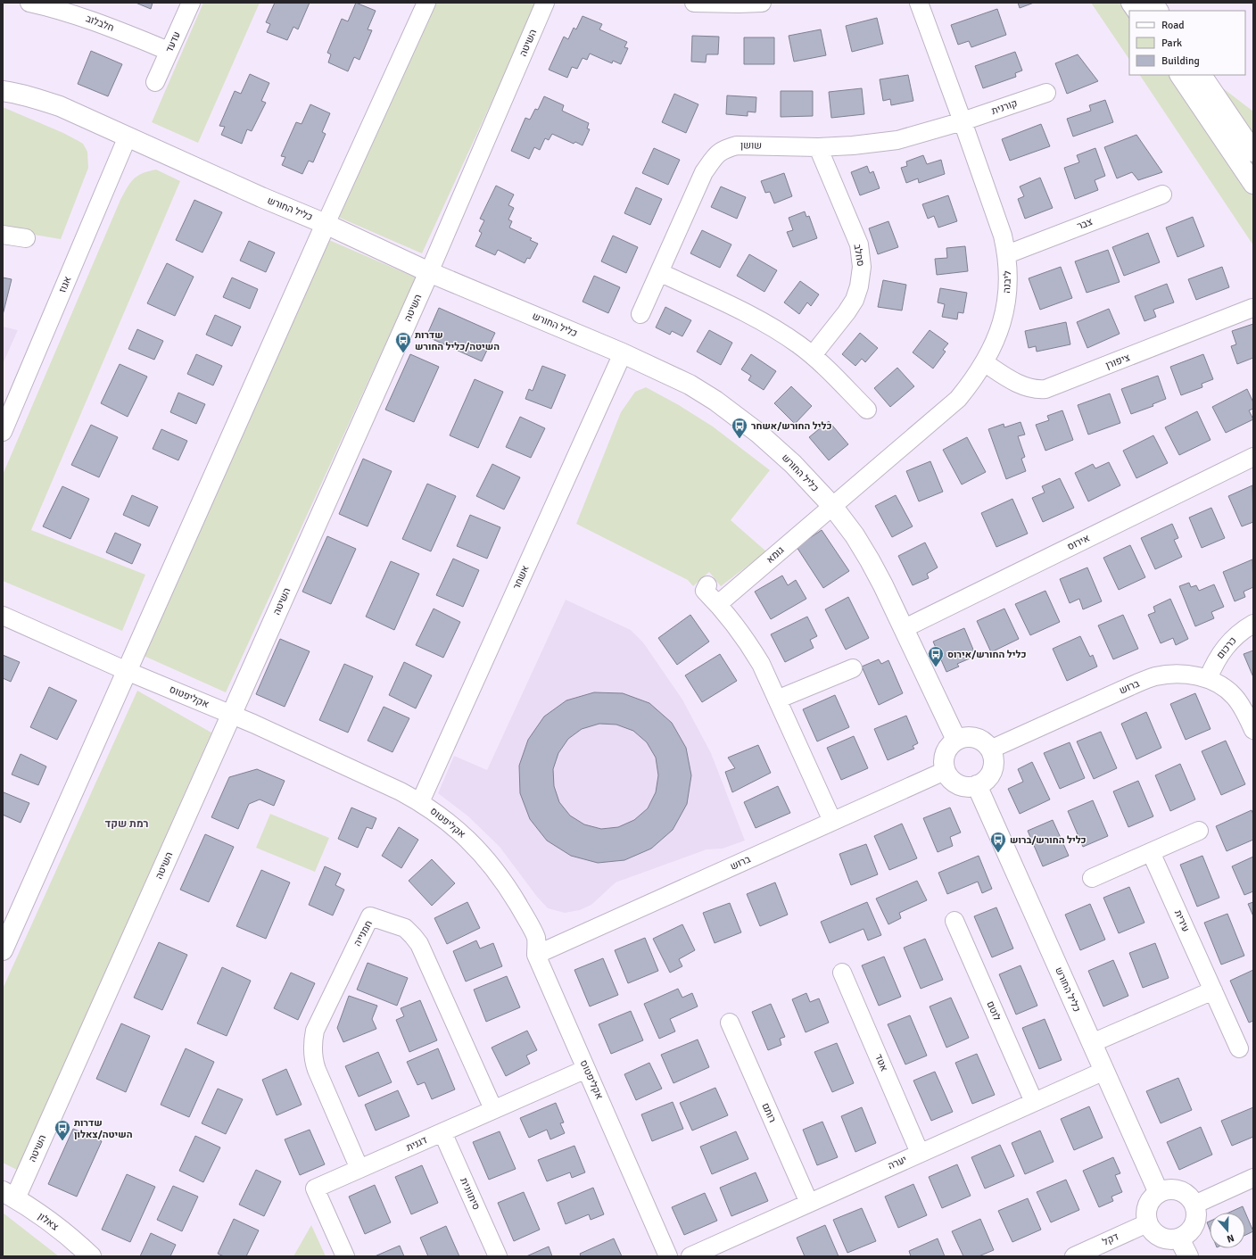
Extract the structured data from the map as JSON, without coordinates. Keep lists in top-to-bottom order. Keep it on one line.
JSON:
{"streets":{"street":["חלבלוב","עדעד","השיטה","קורנית","שושן","כליל החורש","צבר","סחלב","ליבנה","אגוז","ציפורן","אירוס","גומא","אשחר","כרכום","ברוש","אקליפטוס","עירית","חמנייה","לוטם","אטד","רותם","דגנית","יערה","סיתוונית","צאלון","דקל"]},"crossings":[["חלבלוב","עדעד"],["השיטה","כליל החורש"],["השיטה","אקליפטוס"],["השיטה","צאלון"],["קורנית","שושן"],["קורנית","ליבנה"],["שושן","סחלב"],["שושן","ליבנה"],["כליל החורש","ליבנה"],["כליל החורש","אגוז"],["כליל החורש","אירוס"],["כליל החורש","גומא"],["כליל החורש","אשחר"],["כליל החורש","ברוש"],["כליל החורש","יערה"],["כליל החורש","דקל"],["צבר","ליבנה"],["ליבנה","ציפורן"],["ליבנה","גומא"],["אשחר","אקליפטוס"],["כרכום","ברוש"],["ברוש","אקליפטוס"],["אקליפטוס","דגנית"],["חמנייה","דגנית"],["לוטם","יערה"],["אטד","יערה"],["רותם","יערה"],["דגנית","סיתוונית"]],"districts":["רמת שקד"],"places":{"bus stop":["שדרות השיטה/כליל החורש","כליל החורש/אשחר","כליל החורש/אירוס","כליל החורש/ברוש","שדרות השיטה/צאלון"]},"legend":["Road","Park","Building"],"north":"bottom"}
